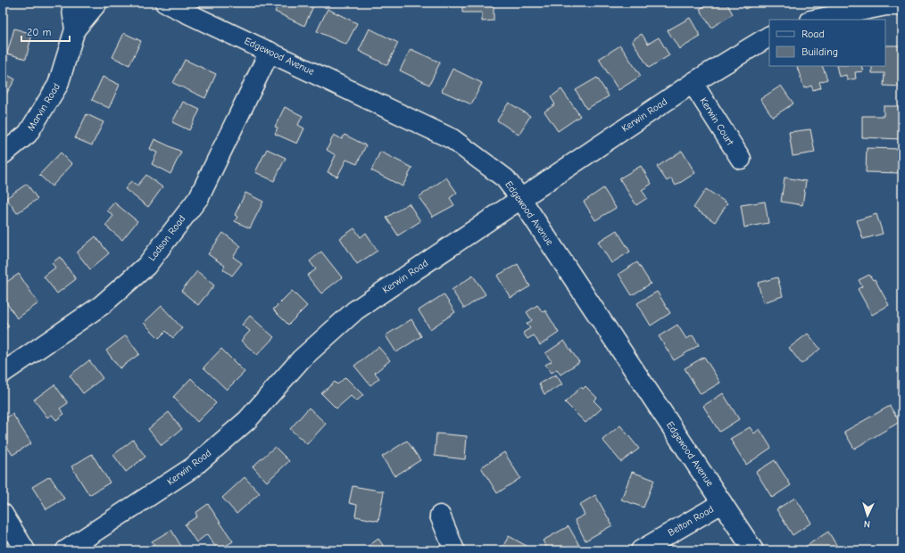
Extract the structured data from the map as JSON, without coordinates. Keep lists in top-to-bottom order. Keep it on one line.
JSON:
{"streets":{"street":["Edgewood Avenue","Marvin Road","Kerwin Road","Kerwin Court","Ladson Road","Belton Road"]},"crossings":[["Edgewood Avenue","Kerwin Road"],["Edgewood Avenue","Ladson Road"],["Edgewood Avenue","Belton Road"],["Kerwin Road","Kerwin Court"]],"legend":["Road","Building"],"scale_bar":"20 m","north":"bottom"}
